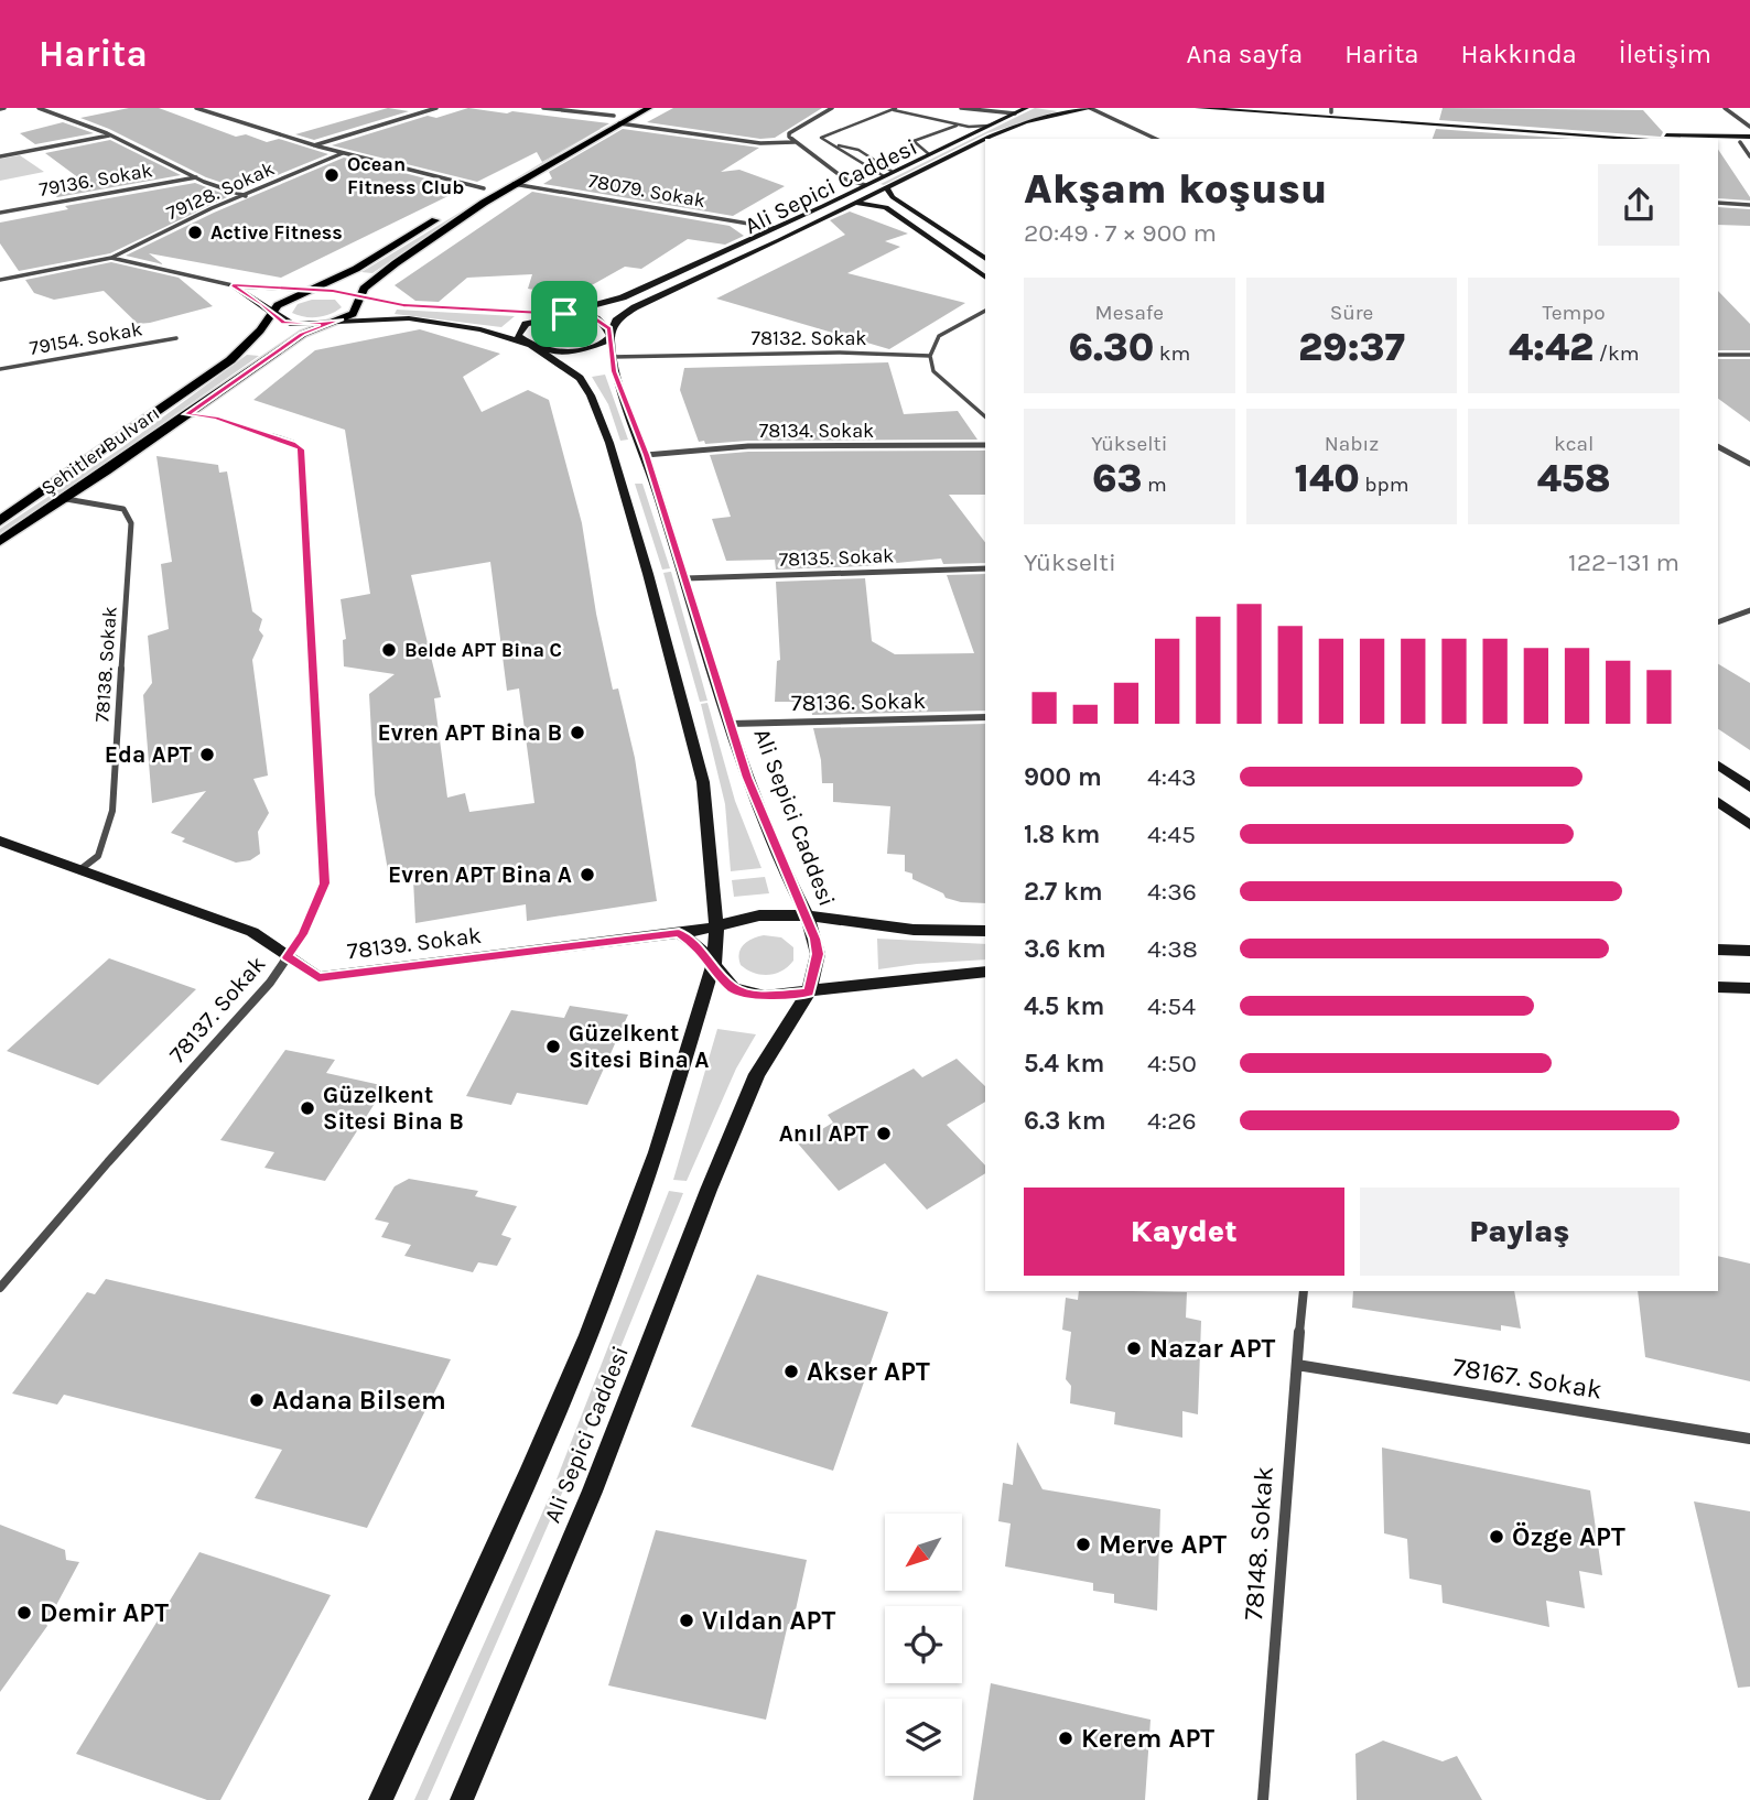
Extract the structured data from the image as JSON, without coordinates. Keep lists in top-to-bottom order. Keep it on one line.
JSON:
{"streets":{"main road":["Ali Sepici Caddesi","Şehitler Bulvarı","78139. Sokak"],"street":["79136. Sokak","79128. Sokak","78079. Sokak","79154. Sokak","78132. Sokak","78134. Sokak","78135. Sokak","78138. Sokak","78136. Sokak","78137. Sokak","78167. Sokak","78148. Sokak"]},"crossings":[["Ali Sepici Caddesi","78079. Sokak"],["Ali Sepici Caddesi","78132. Sokak"],["Ali Sepici Caddesi","78134. Sokak"],["Ali Sepici Caddesi","78135. Sokak"],["Ali Sepici Caddesi","78136. Sokak"],["Ali Sepici Caddesi","78139. Sokak"],["Şehitler Bulvarı","78138. Sokak"],["Şehitler Bulvarı","78137. Sokak"],["78138. Sokak","78139. Sokak"],["78139. Sokak","78137. Sokak"],["78167. Sokak","78148. Sokak"]],"places":["Ocean Fitness Club","Active Fitness","Belde APT Bina C","Evren APT Bina B","Eda APT","Evren APT Bina A","Güzelkent Sitesi Bina A","Güzelkent Sitesi Bina B","Anıl APT","Nazar APT","Akser APT","Adana Bilsem","Özge APT","Merve APT","Demir APT","Vıldan APT","Kerem APT"],"north":"bottom left","page":{"header":"Harita","nav":["Ana sayfa","Harita","Hakkında","İletişim"],"heading":["Akşam koşusu","20:49 · 7 × 900 m"],"stats":[["Mesafe","6.30 km"],["Süre","29:37"],["Tempo","4:42 /km"],["Yükselti","63 m"],["Nabız","140 bpm"],["kcal","458"]],"chart":["Yükselti","122–131 m"],"list":[{"name":"900 m","note":"4:43"},{"name":"1.8 km","note":"4:45"},{"name":"2.7 km","note":"4:36"},{"name":"3.6 km","note":"4:38"},{"name":"4.5 km","note":"4:54"},{"name":"5.4 km","note":"4:50"},{"name":"6.3 km","note":"4:26"}],"buttons":["Kaydet","Paylaş"]}}
